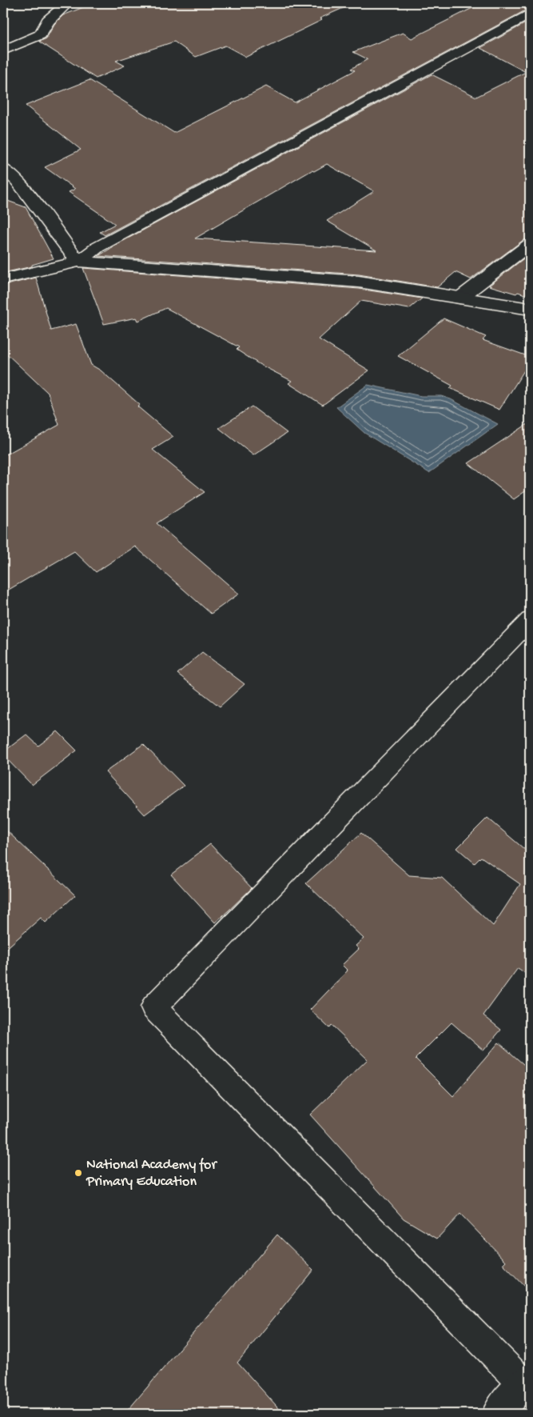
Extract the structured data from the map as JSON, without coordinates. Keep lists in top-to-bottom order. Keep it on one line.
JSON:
{"places":["National Academy for Primary Education"]}
